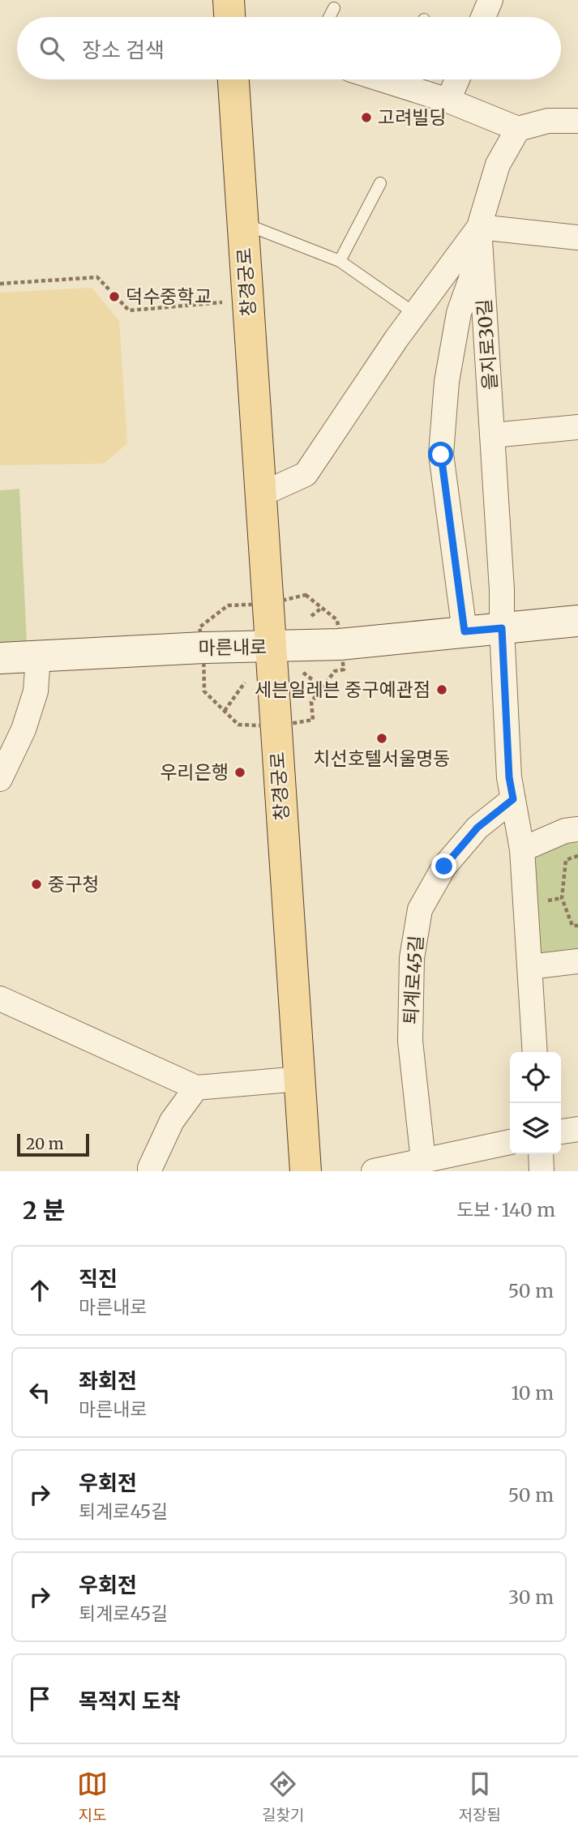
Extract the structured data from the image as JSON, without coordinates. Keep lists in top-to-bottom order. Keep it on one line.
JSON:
{"streets":{"main road":["창경궁로","마른내로"],"street":["을지로30길","퇴계로45길"]},"crossings":[["창경궁로","마른내로"],["을지로30길","마른내로"]],"places":["고려빌딩","덕수중학교","세븐일레븐 중구예관점","치선호텔서울명동","우리은행","중구청"],"scale_bar":"20 m","page":{"search":"장소 검색","scale":"20 m","heading":["2 분","도보 · 140 m"],"list":[["직진","마른내로","50 m"],["좌회전","마른내로","10 m"],["우회전","퇴계로45길","50 m"],["우회전","퇴계로45길","30 m"],"목적지 도착"],"nav":["지도","길찾기","저장됨"]}}
